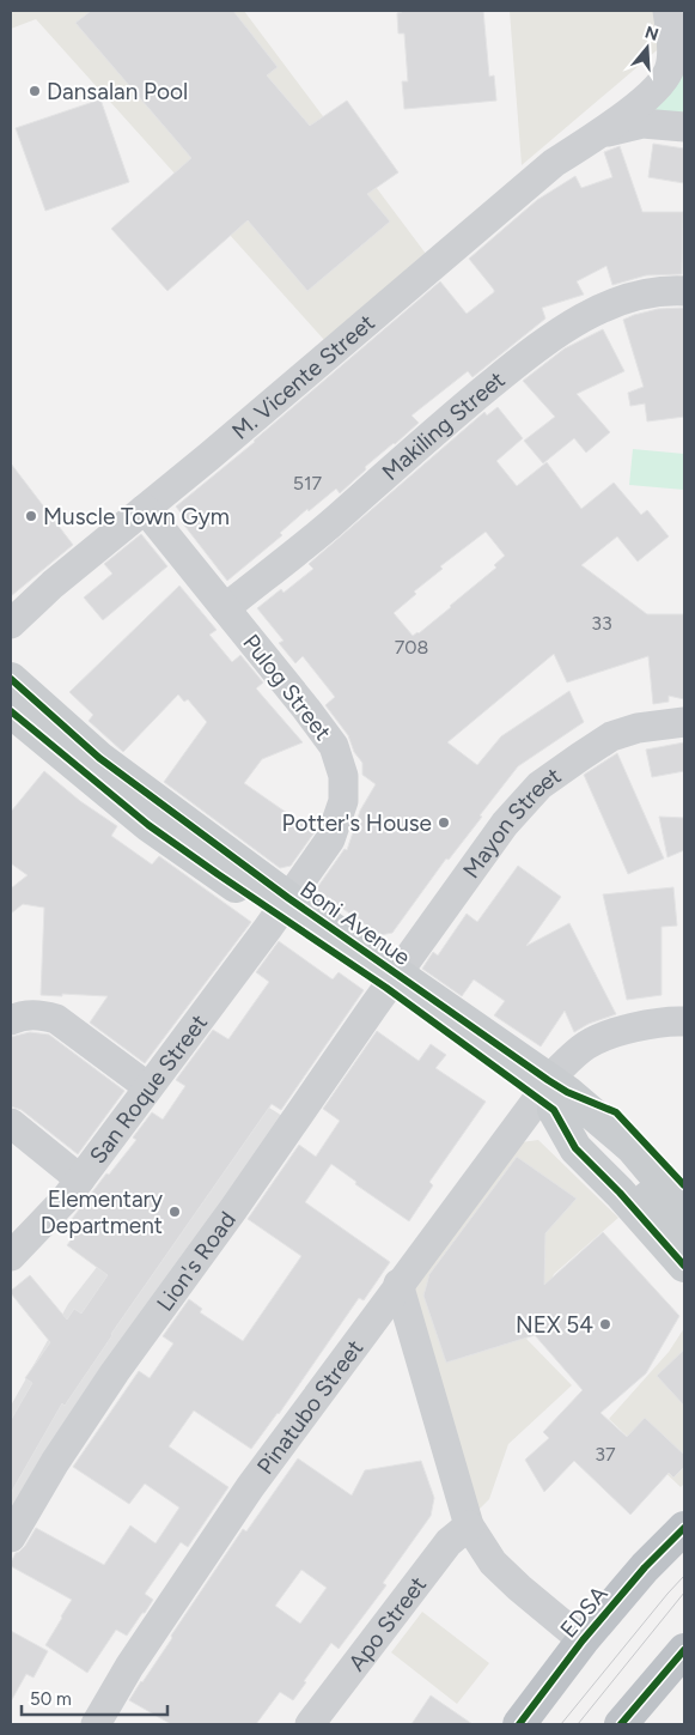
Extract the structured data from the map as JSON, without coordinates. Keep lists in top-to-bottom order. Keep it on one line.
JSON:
{"streets":{"highway":["EDSA"],"main road":["Boni Avenue"],"street":["M. Vicente Street","Makiling Street","Pulog Street","Mayon Street","San Roque Street","Lion's Road","Pinatubo Street","Apo Street"]},"crossings":[["M. Vicente Street","Pulog Street"],["Makiling Street","Pulog Street"],["Pulog Street","Boni Avenue"],["Pulog Street","San Roque Street"],["Mayon Street","Boni Avenue"],["Mayon Street","Lion's Road"],["Boni Avenue","San Roque Street"],["Boni Avenue","Lion's Road"],["Boni Avenue","Pinatubo Street"]],"places":["Dansalan Pool","Muscle Town Gym","Potter's House","Elementary Department","NEX 54"],"house_numbers":["517","33","708","37"],"scale_bar":"50 m","north":"top"}
